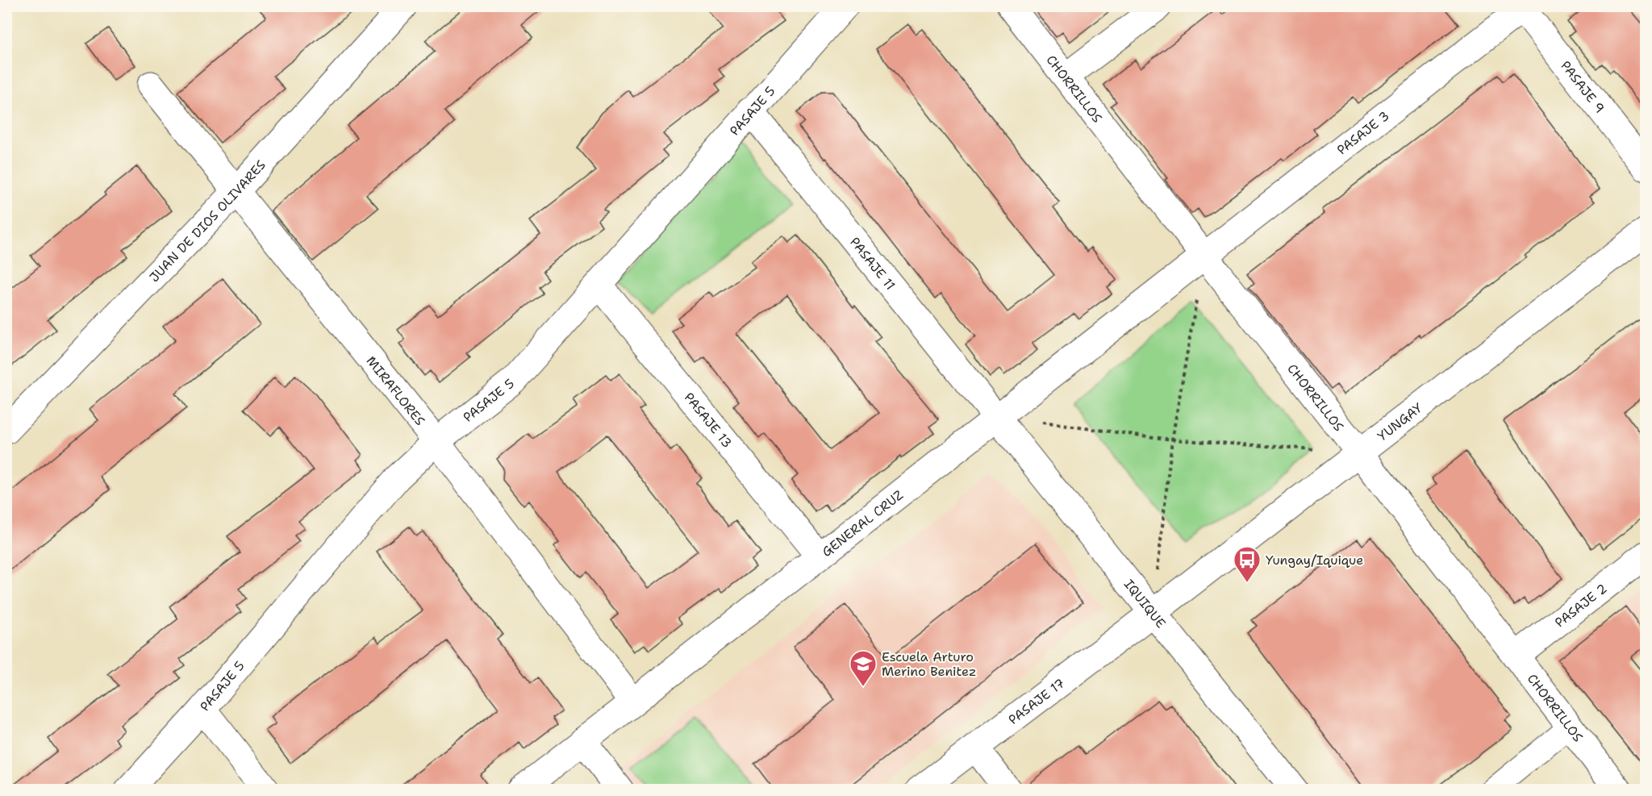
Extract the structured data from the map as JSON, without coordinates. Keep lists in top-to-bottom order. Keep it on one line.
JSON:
{"streets":{"street":["PASAJE 9","CHORRILLOS","PASAJE 5","PASAJE 3","JUAN DE DIOS OLIVARES","PASAJE 11","MIRAFLORES","PASAJE 13","YUNGAY","GENERAL CRUZ","IQUIQUE","PASAJE 2","PASAJE 17"]},"crossings":[["PASAJE 9","PASAJE 3"],["CHORRILLOS","PASAJE 3"],["CHORRILLOS","YUNGAY"],["CHORRILLOS","GENERAL CRUZ"],["CHORRILLOS","PASAJE 2"],["PASAJE 5","PASAJE 11"],["PASAJE 5","MIRAFLORES"],["PASAJE 5","PASAJE 13"],["PASAJE 3","GENERAL CRUZ"],["JUAN DE DIOS OLIVARES","MIRAFLORES"],["PASAJE 11","GENERAL CRUZ"],["PASAJE 11","IQUIQUE"],["MIRAFLORES","GENERAL CRUZ"],["PASAJE 13","GENERAL CRUZ"],["YUNGAY","IQUIQUE"],["YUNGAY","PASAJE 17"],["GENERAL CRUZ","IQUIQUE"],["IQUIQUE","PASAJE 17"]],"places":{"bus stop":["Yungay/Iquique"],"school or university":["Escuela Arturo Merino Benitez"]}}
